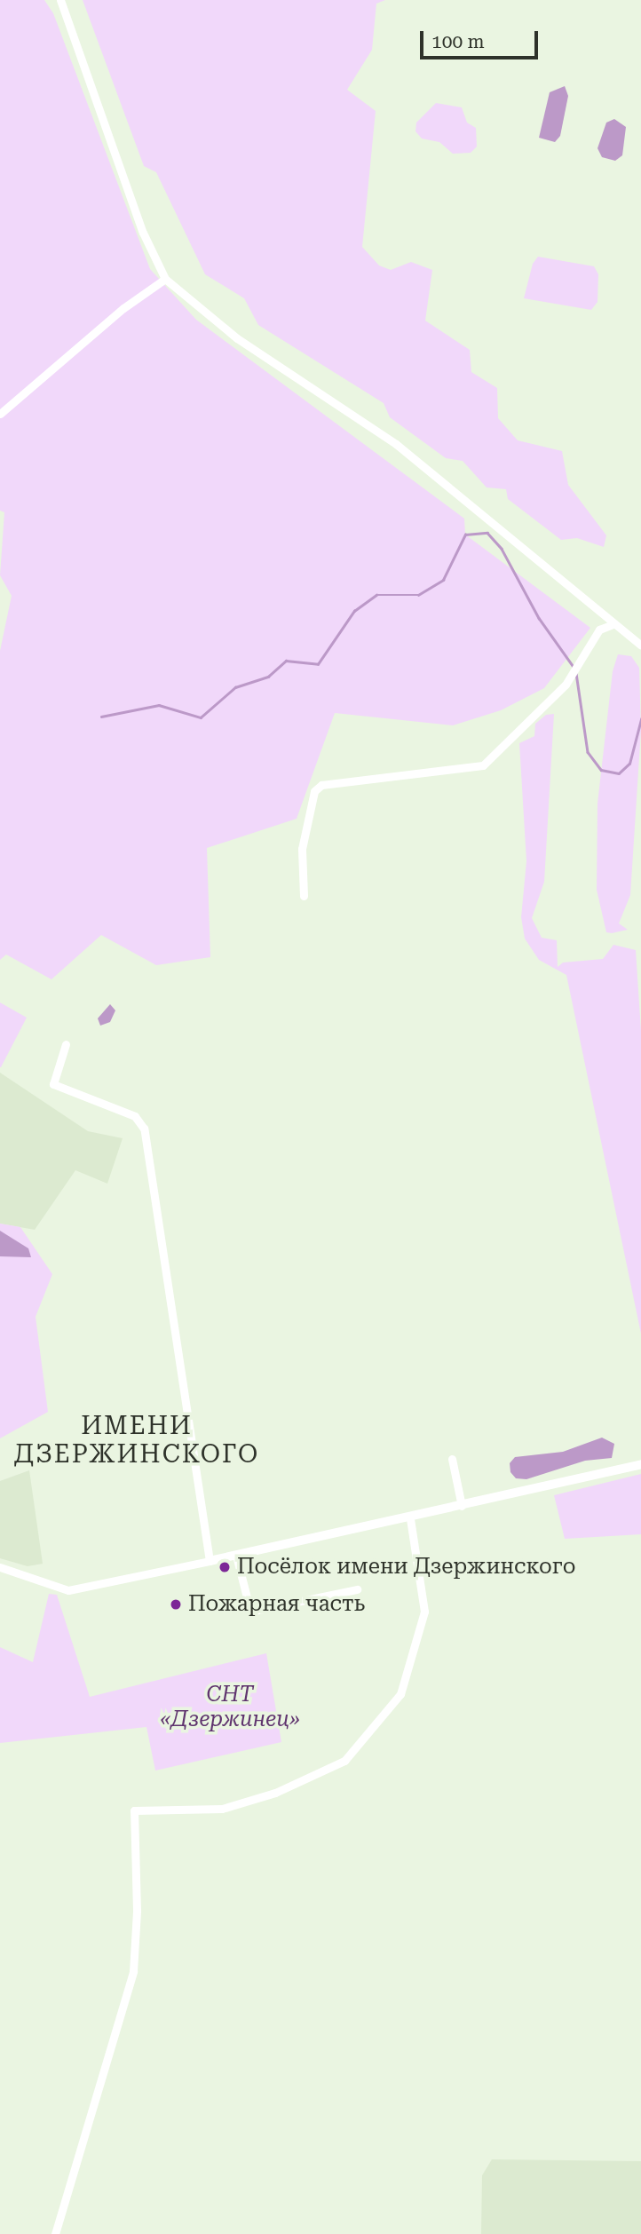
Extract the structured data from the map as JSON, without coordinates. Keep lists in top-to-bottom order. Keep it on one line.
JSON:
{"districts":["ИМЕНИ ДЗЕРЖИНСКОГО"],"parks":["СНТ «Дзержинец»"],"places":["Посёлок имени Дзержинского","Пожарная часть"],"scale_bar":"100 m"}
